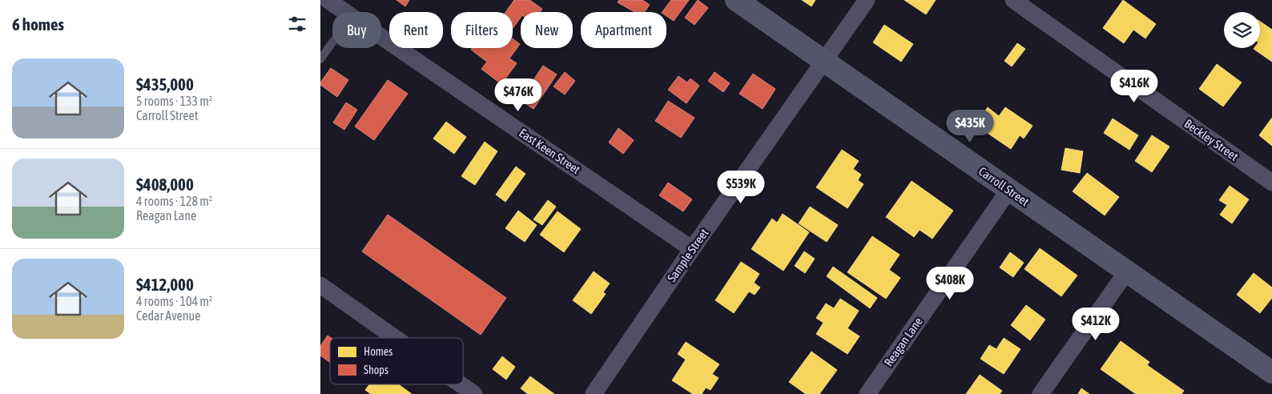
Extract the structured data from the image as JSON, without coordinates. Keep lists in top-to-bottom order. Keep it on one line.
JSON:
{"streets":{"main road":["Carroll Street"],"street":["Beckley Street","East Keen Street","Sample Street","Reagan Lane"]},"crossings":[["East Keen Street","Sample Street"],["Carroll Street","Sample Street"],["Carroll Street","Reagan Lane"]],"legend":["Homes","Shops"],"page":{"heading":"6 homes","chip":["Buy","Rent","Filters","New","Apartment"],"list":[{"name":"$435,000","note":"5 rooms · 133 m² · Carroll Street"},{"name":"$408,000","note":"4 rooms · 128 m² · Reagan Lane"},{"name":"$412,000","note":"4 rooms · 104 m² · Cedar Avenue"}],"price":["$416K","$476K","$435K","$539K","$408K","$412K"]}}
